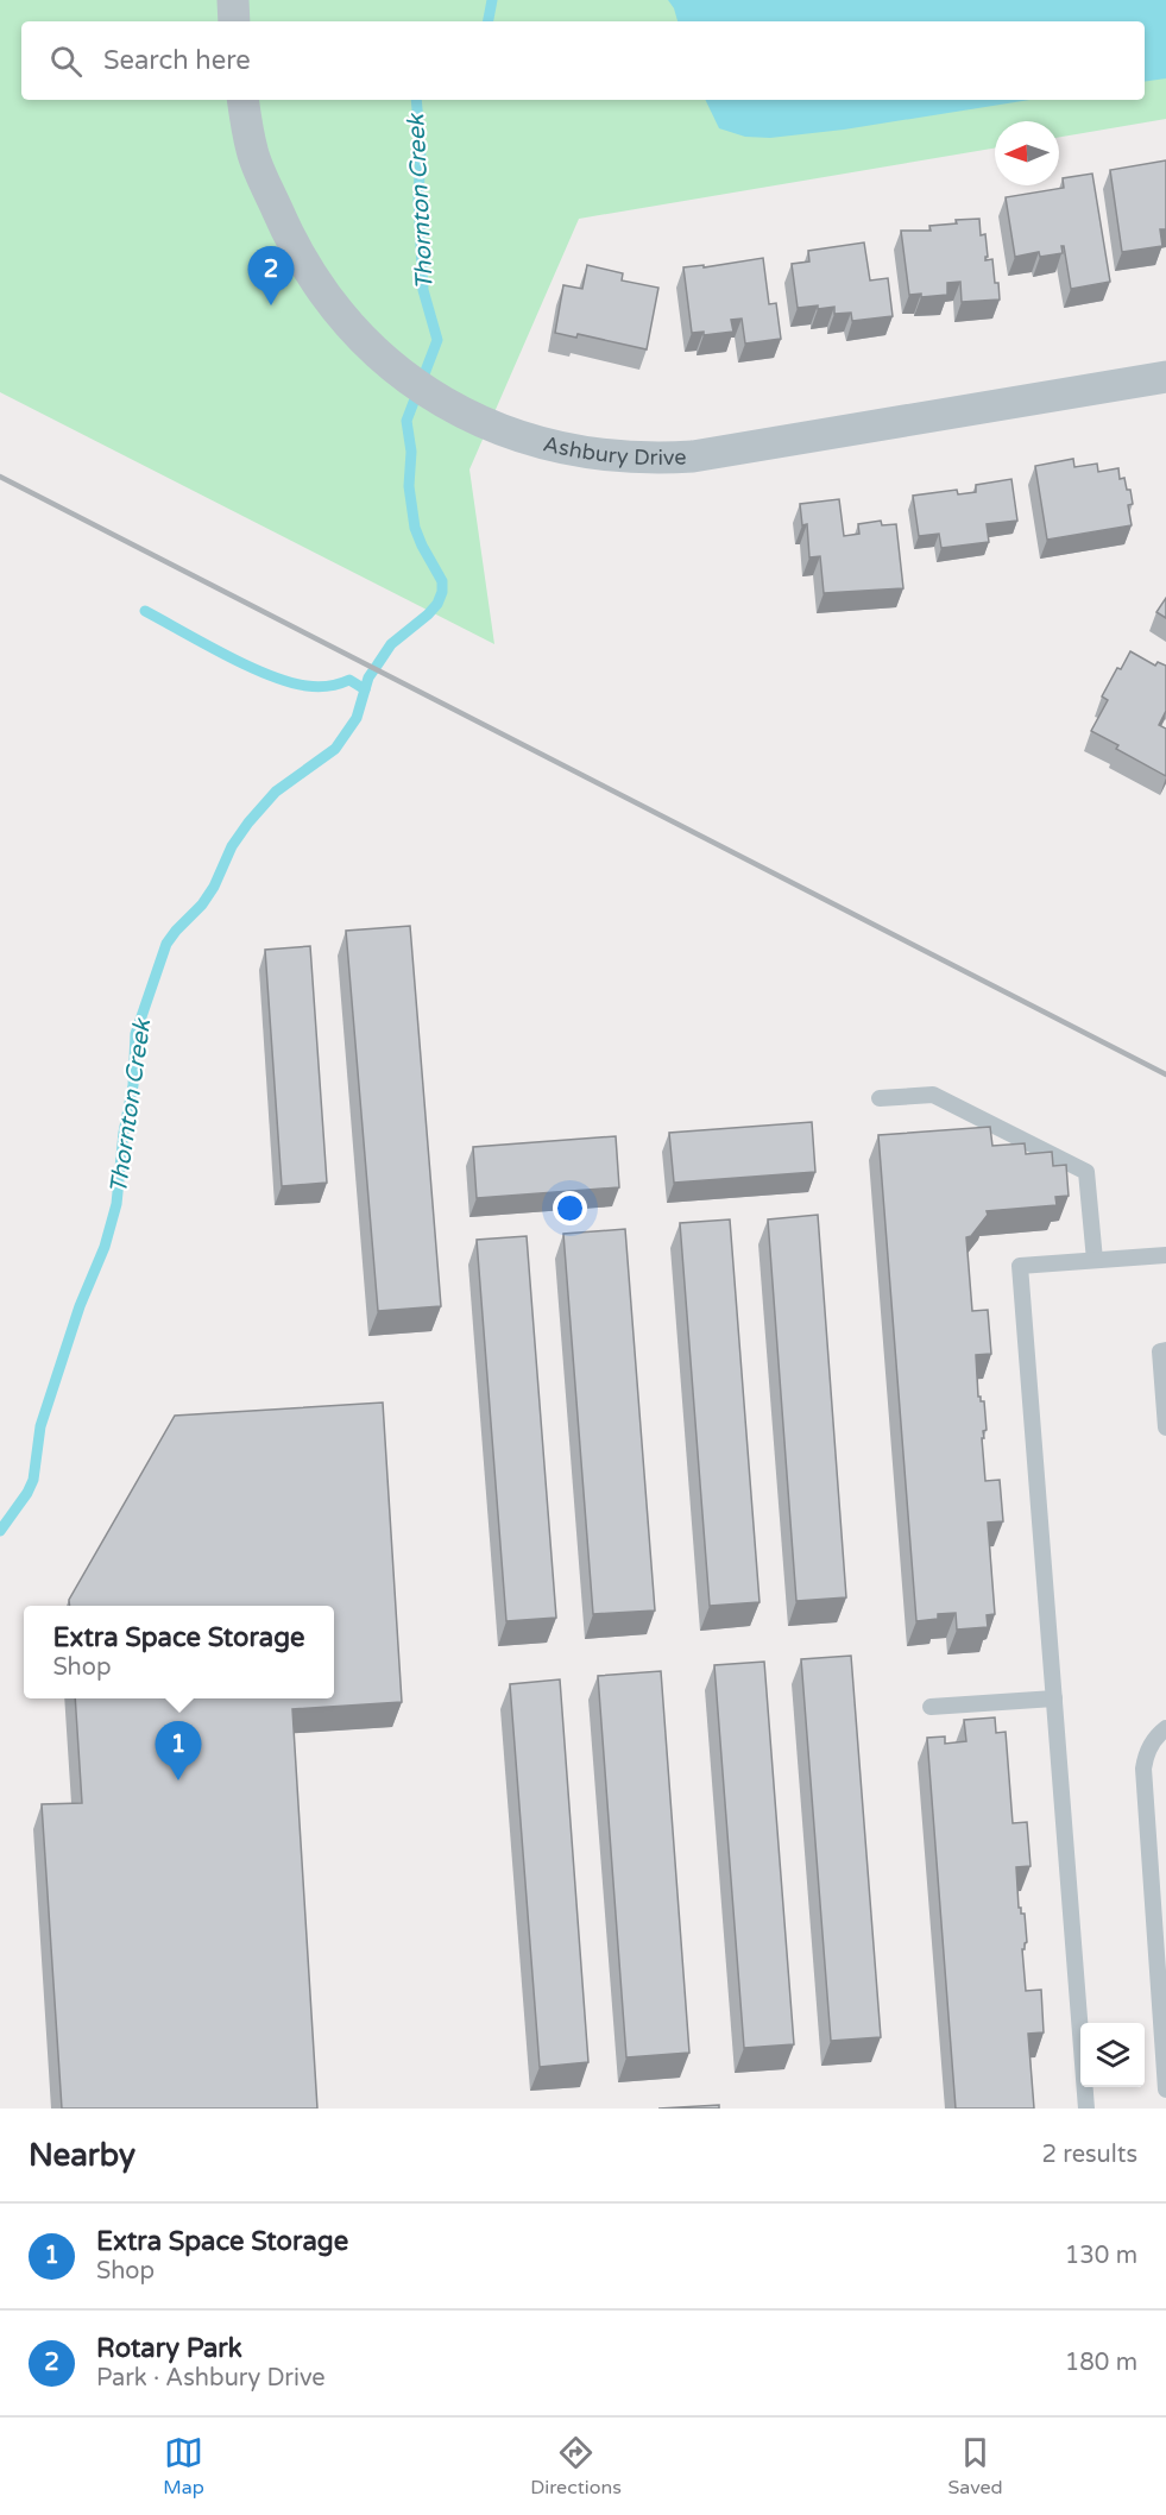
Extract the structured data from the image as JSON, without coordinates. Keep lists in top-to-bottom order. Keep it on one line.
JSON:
{"streets":{"street":["Ashbury Drive"]},"water":["Thornton Creek"],"north":"left","page":{"search":"Search here","pins":["2","1"],"popup":["Extra Space Storage","Shop"],"heading":["Nearby","2 results"],"list":[{"mark":"1","name":"Extra Space Storage","note":"Shop","value":"130 m"},{"mark":"2","name":"Rotary Park","note":"Park · Ashbury Drive","value":"180 m"}],"nav":["Map","Directions","Saved"]}}
